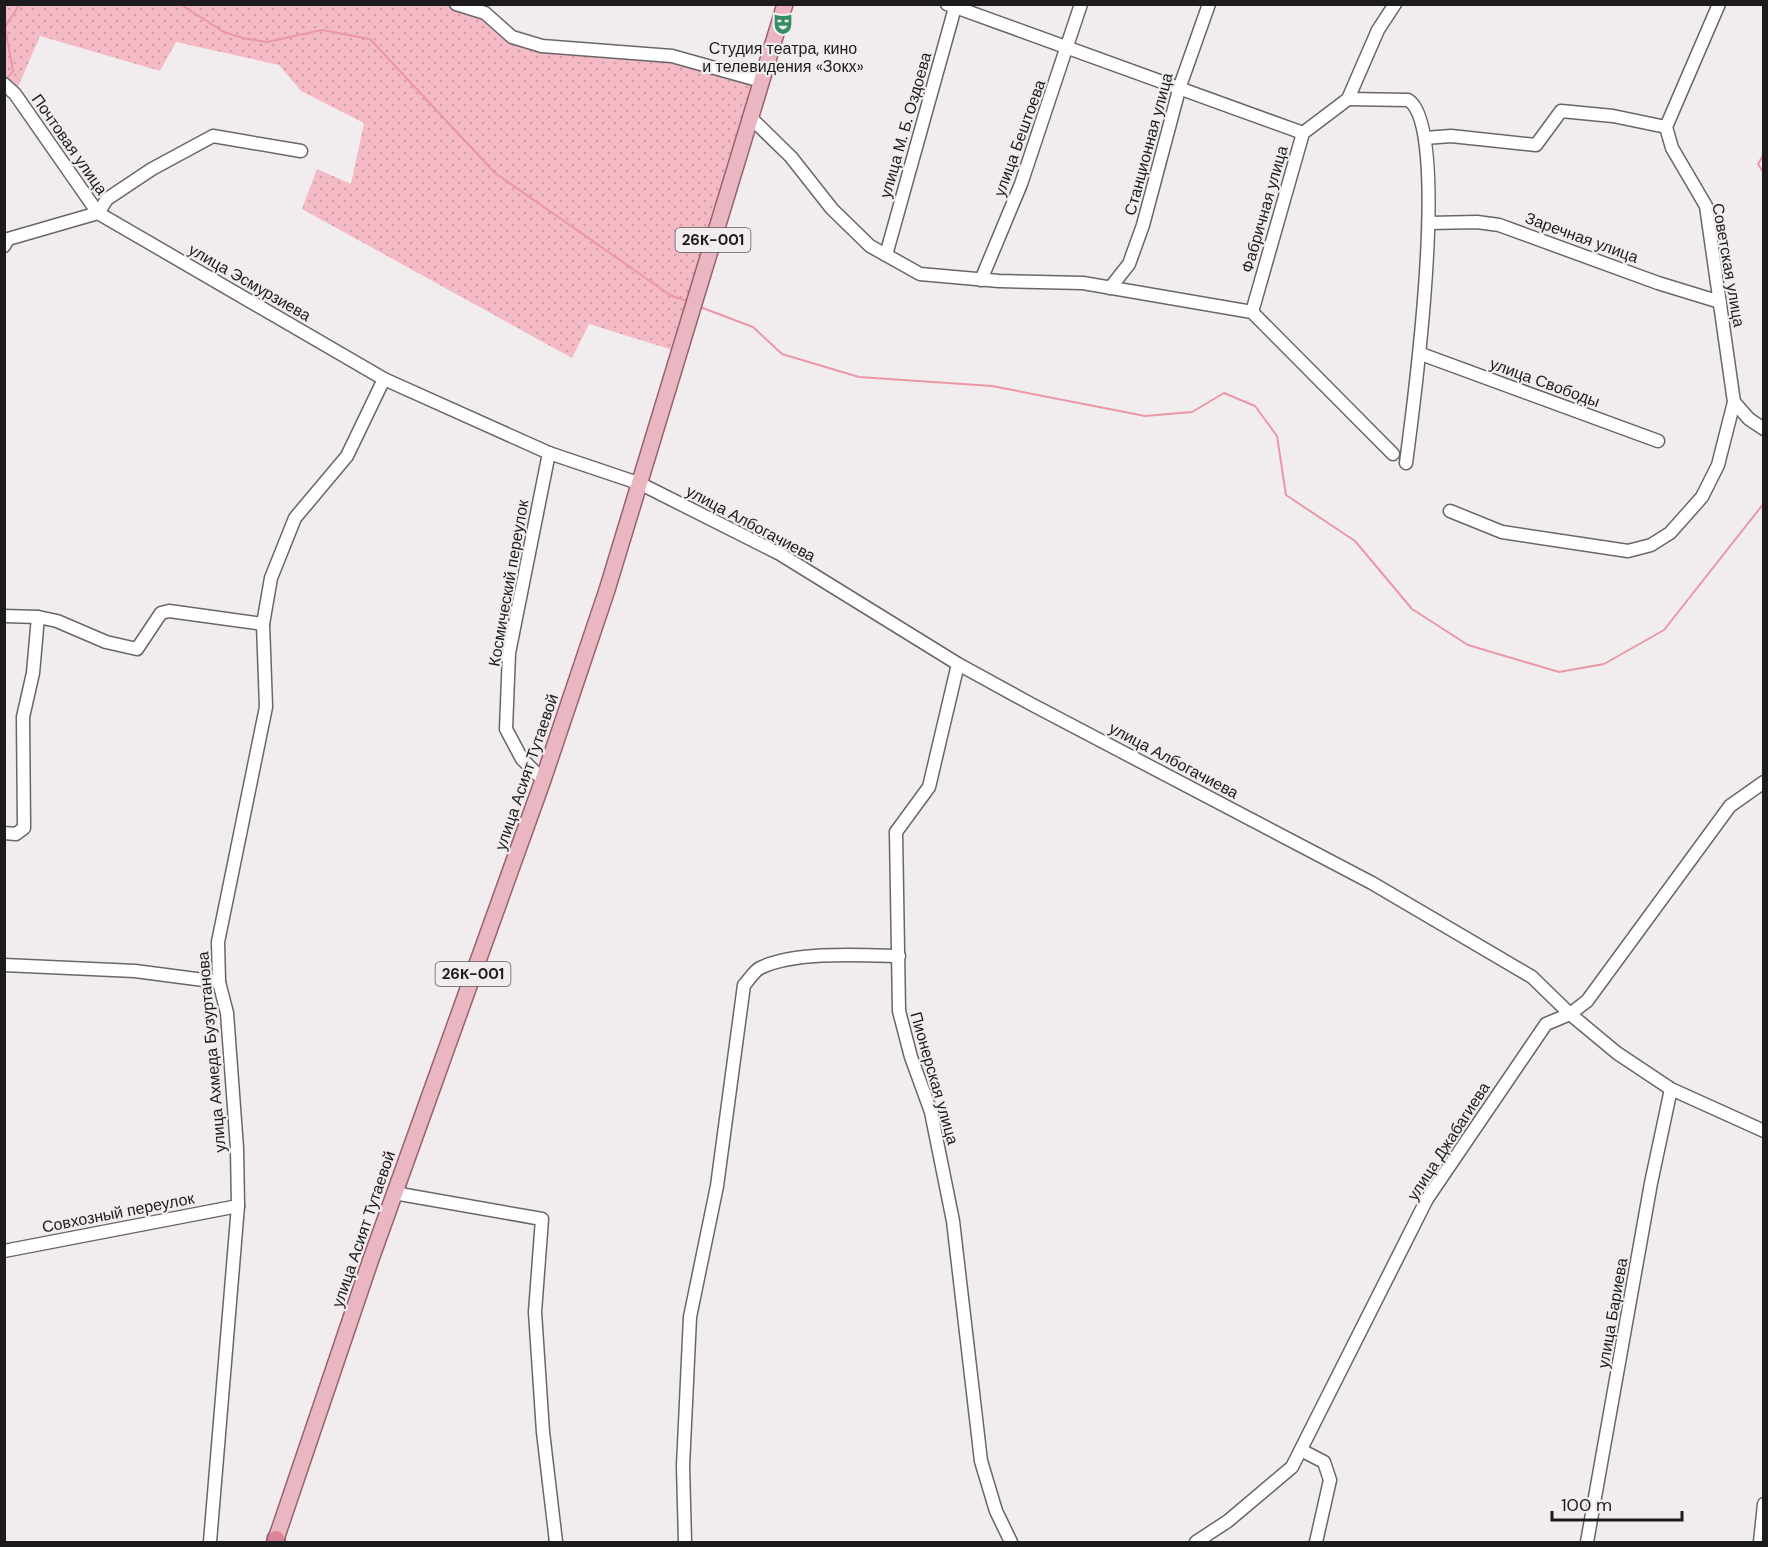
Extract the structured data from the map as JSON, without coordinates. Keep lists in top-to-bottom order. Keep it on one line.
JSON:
{"streets":{"main road":["26К-001","улица Асият Тутаевой"],"street":["улица М. Б. Оздоева","улица Бештоева","Почтовая улица","Станционная улица","Фабричная улица","Заречная улица","Советская улица","улица Эсмурзиева","улица Свободы","улица Албогачиева","Космический переулок","улица Ахмеда Бузуртанова","Пионерская улица","улица Джабагиева","Совхозный переулок","улица Бариева"]},"crossings":[["Почтовая улица","улица Эсмурзиева"],["Заречная улица","Советская улица"],["улица Эсмурзиева","улица Албогачиева"],["улица Эсмурзиева","Космический переулок"],["улица Эсмурзиева","улица Ахмеда Бузуртанова"],["улица Албогачиева","Космический переулок"],["улица Албогачиева","улица Асият Тутаевой"],["улица Албогачиева","Пионерская улица"],["улица Албогачиева","улица Джабагиева"],["улица Албогачиева","улица Бариева"],["Космический переулок","улица Асият Тутаевой"],["улица Ахмеда Бузуртанова","Совхозный переулок"]],"places":{"theatre":["Студия театра, кино и телевидения «Зокх»"]},"scale_bar":"100 m"}
